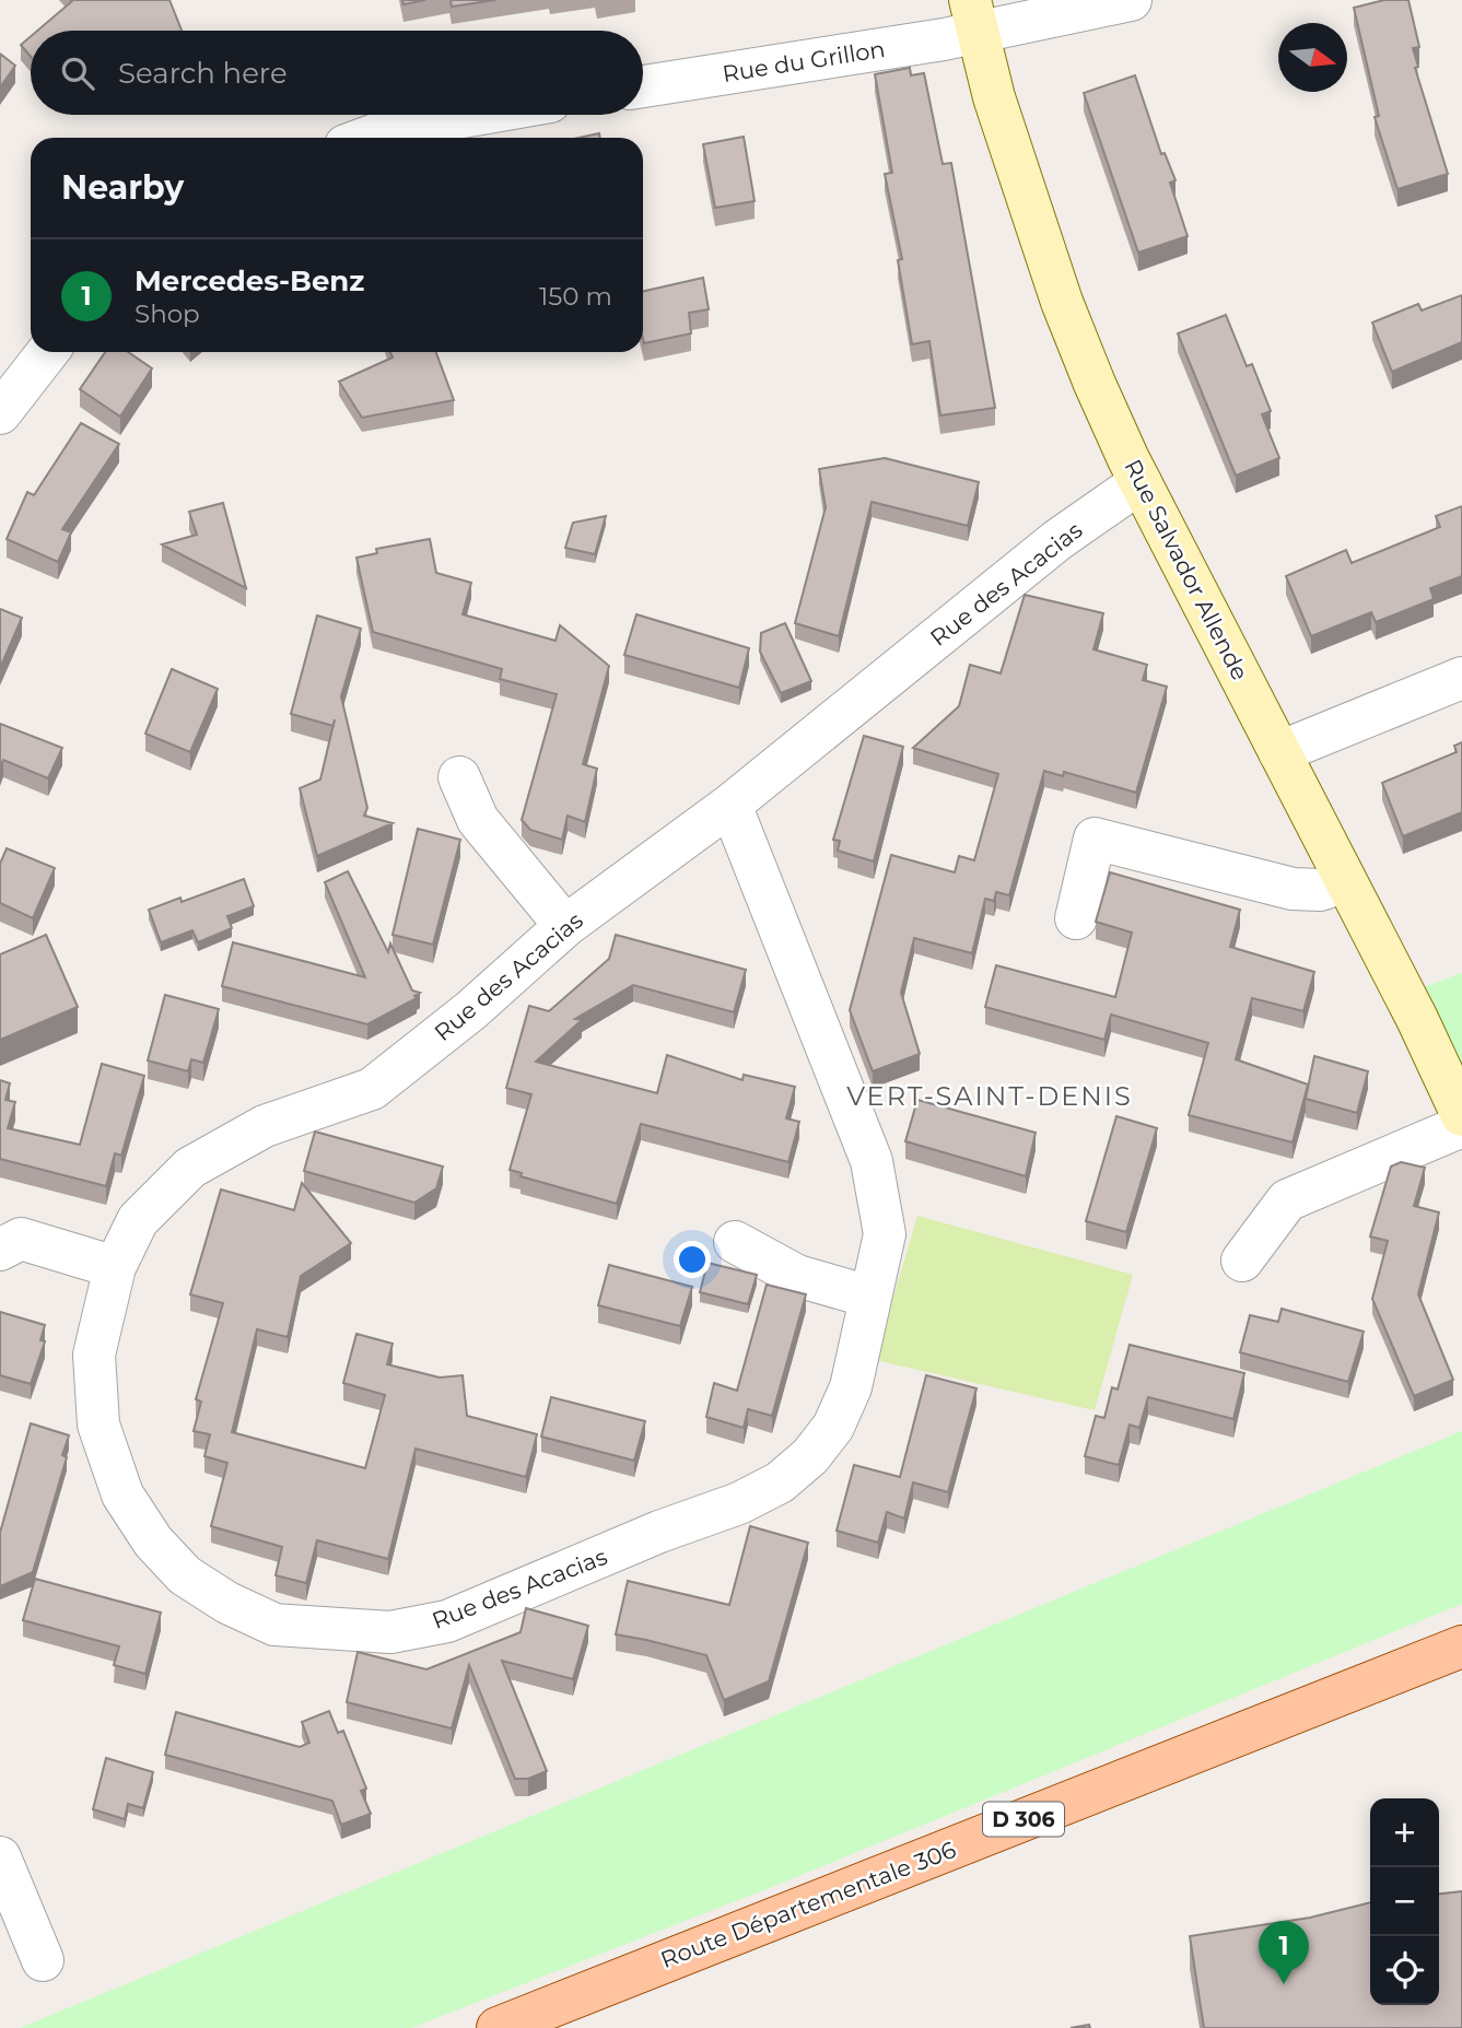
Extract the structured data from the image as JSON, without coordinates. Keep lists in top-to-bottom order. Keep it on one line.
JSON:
{"streets":{"main road":["D 306","Route Départementale 306"],"street":["Rue du Grillon","Rue Salvador Allende","Rue des Acacias"]},"crossings":[["Rue du Grillon","Rue Salvador Allende"],["Rue Salvador Allende","Rue des Acacias"]],"districts":["VERT-SAINT-DENIS"],"north":"right","page":{"search":"Search here","heading":"Nearby","list":[{"mark":"1","name":"Mercedes-Benz","note":"Shop","value":"150 m"}],"map_buttons":["+","−"],"pins":"1"}}
